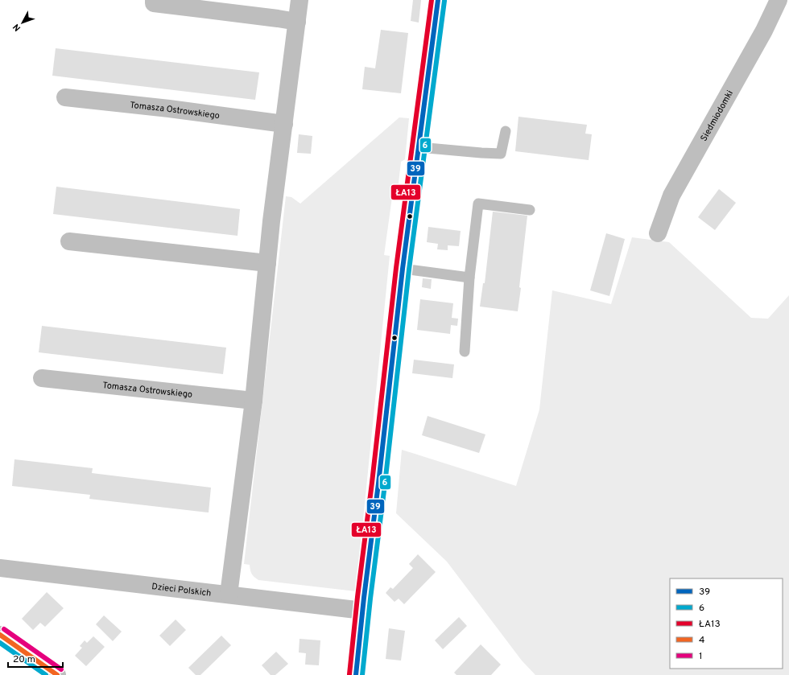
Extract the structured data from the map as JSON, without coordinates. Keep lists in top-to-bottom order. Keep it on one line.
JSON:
{"streets":{"street":["Tomasza Ostrowskiego","Siedmiodomki","Dzieci Polskich"]},"lines":["transit line 39","transit line ŁA13","transit line 6","transit line 1","transit line 4"],"legend":["39","6","ŁA13","4","1"],"scale_bar":"20 m","north":"bottom left"}
